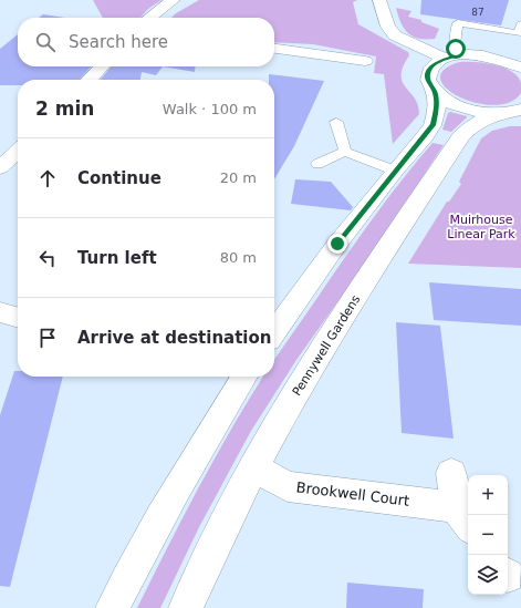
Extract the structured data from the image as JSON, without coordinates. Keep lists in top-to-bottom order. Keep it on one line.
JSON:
{"streets":{"street":["Pennywell Gardens","Brookwell Court"]},"crossings":[["Pennywell Gardens","Brookwell Court"]],"parks":["Muirhouse Linear Park"],"house_numbers":["87"],"page":{"search":"Search here","heading":["2 min","Walk · 100 m"],"list":[["Continue","20 m"],["Turn left","80 m"],"Arrive at destination"],"map_buttons":["+","−"]}}
